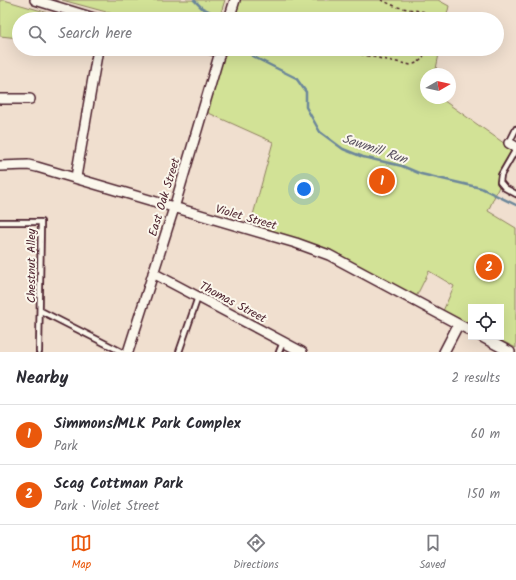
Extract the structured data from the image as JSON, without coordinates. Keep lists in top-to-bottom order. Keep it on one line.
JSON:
{"streets":{"street":["East Oak Street","Violet Street","Thomas Street"],"lane":["Chestnut Alley"]},"crossings":[["East Oak Street","Violet Street"],["East Oak Street","Thomas Street"]],"water":["Sawmill Run"],"north":"right","page":{"search":"Search here","pins":["1","2"],"heading":["Nearby","2 results"],"list":[{"mark":"1","name":"Simmons/MLK Park Complex","note":"Park","value":"60 m"},{"mark":"2","name":"Scag Cottman Park","note":"Park · Violet Street","value":"150 m"}],"nav":["Map","Directions","Saved"]}}
